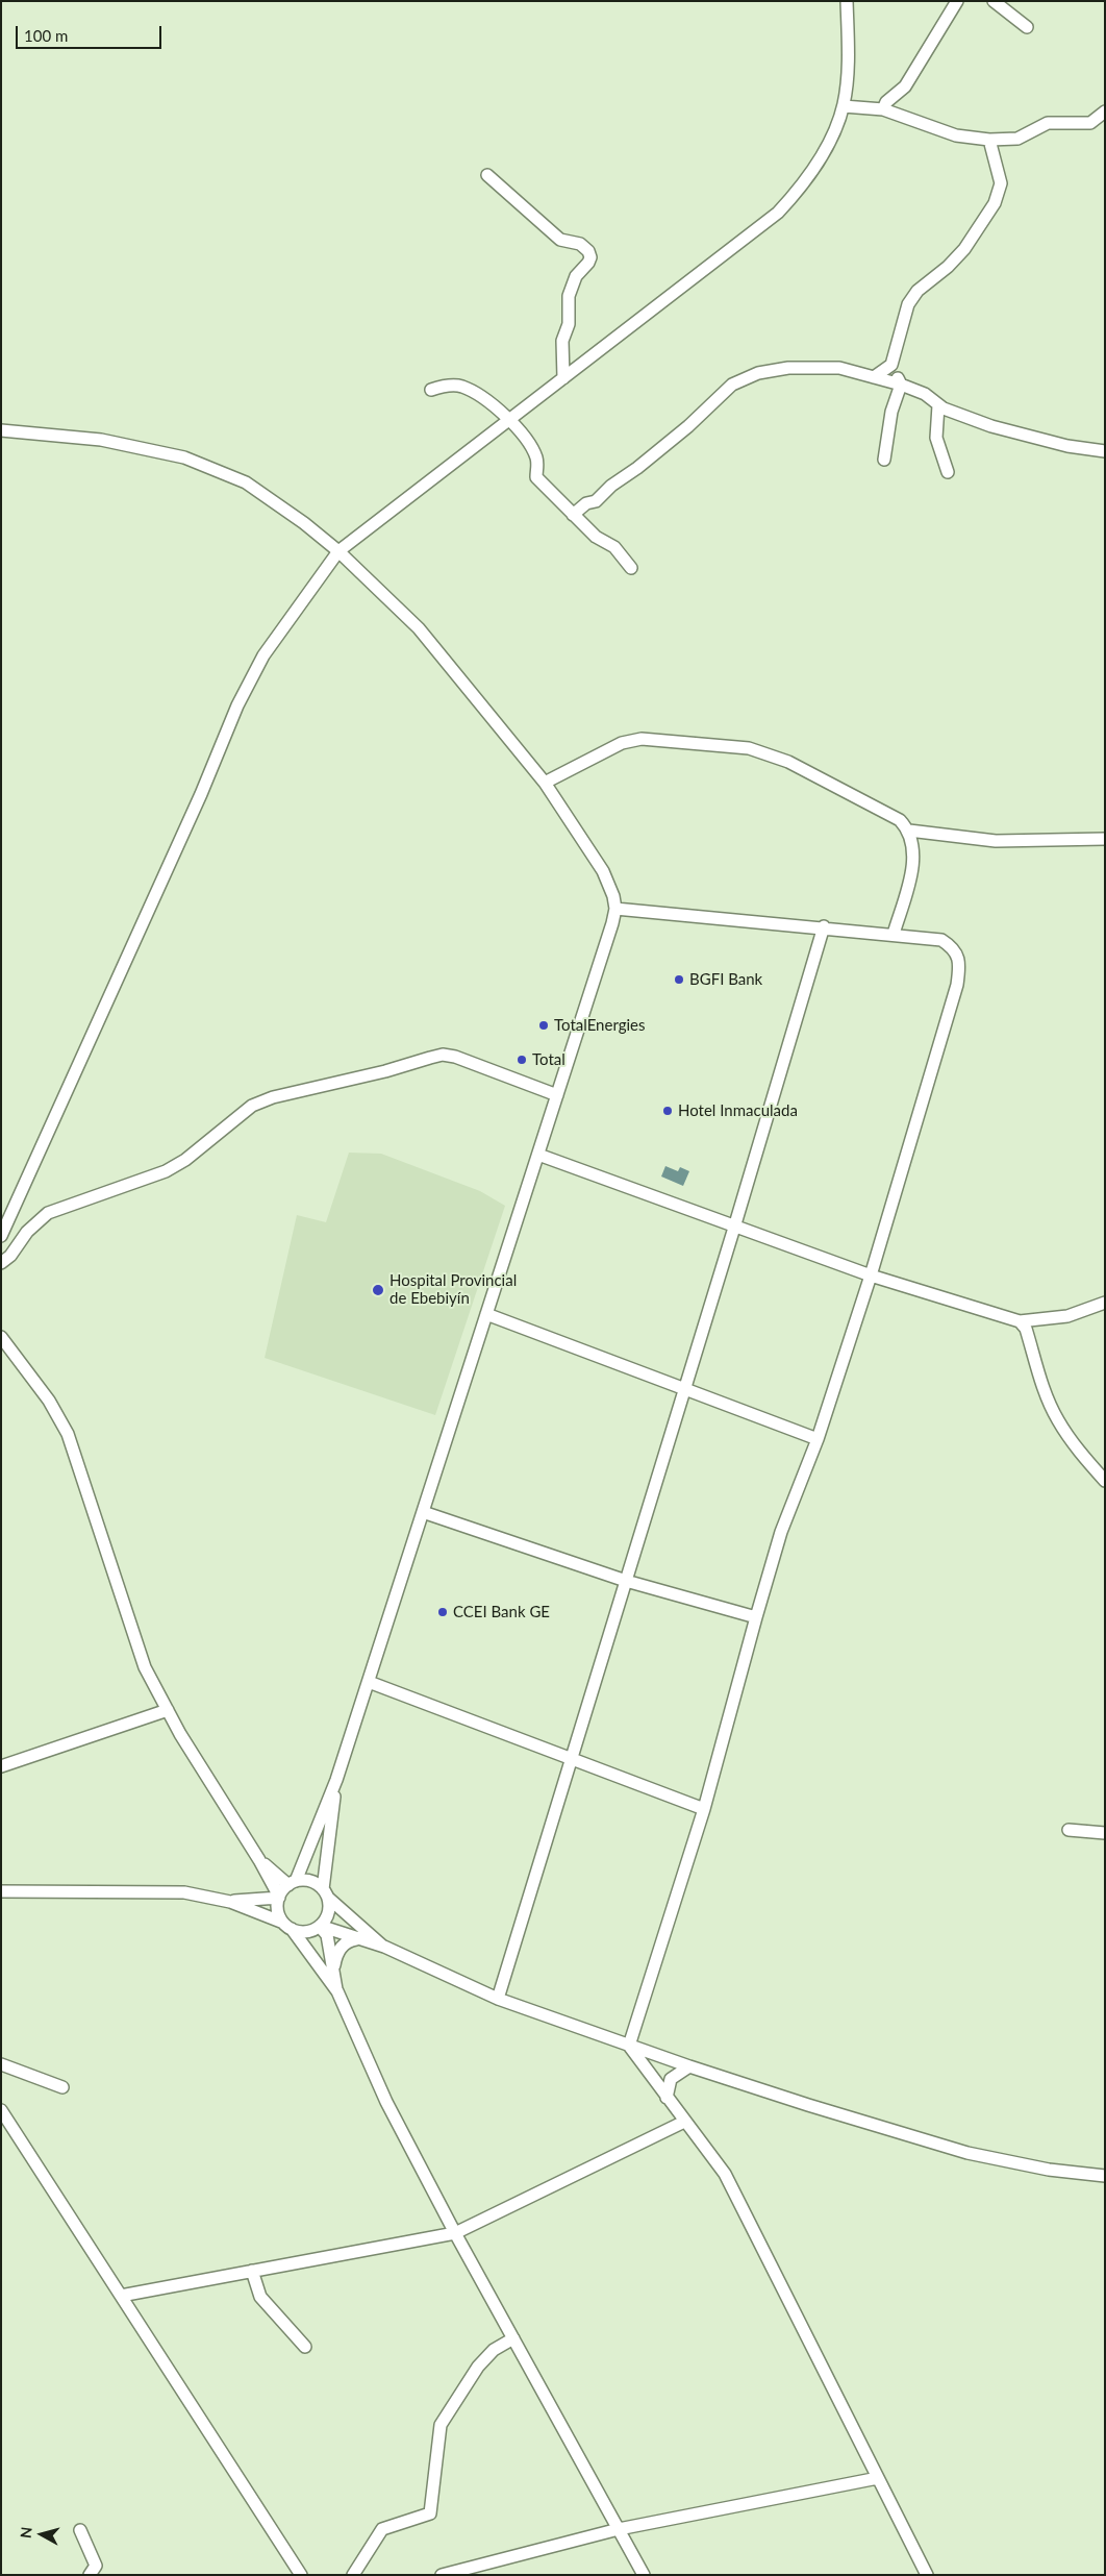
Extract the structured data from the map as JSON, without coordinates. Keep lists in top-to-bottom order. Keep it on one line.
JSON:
{"places":["BGFI Bank","TotalEnergies","Total","Hotel Inmaculada","Hospital Provincial de Ebebiyín","CCEI Bank GE"],"scale_bar":"100 m","north":"left"}
